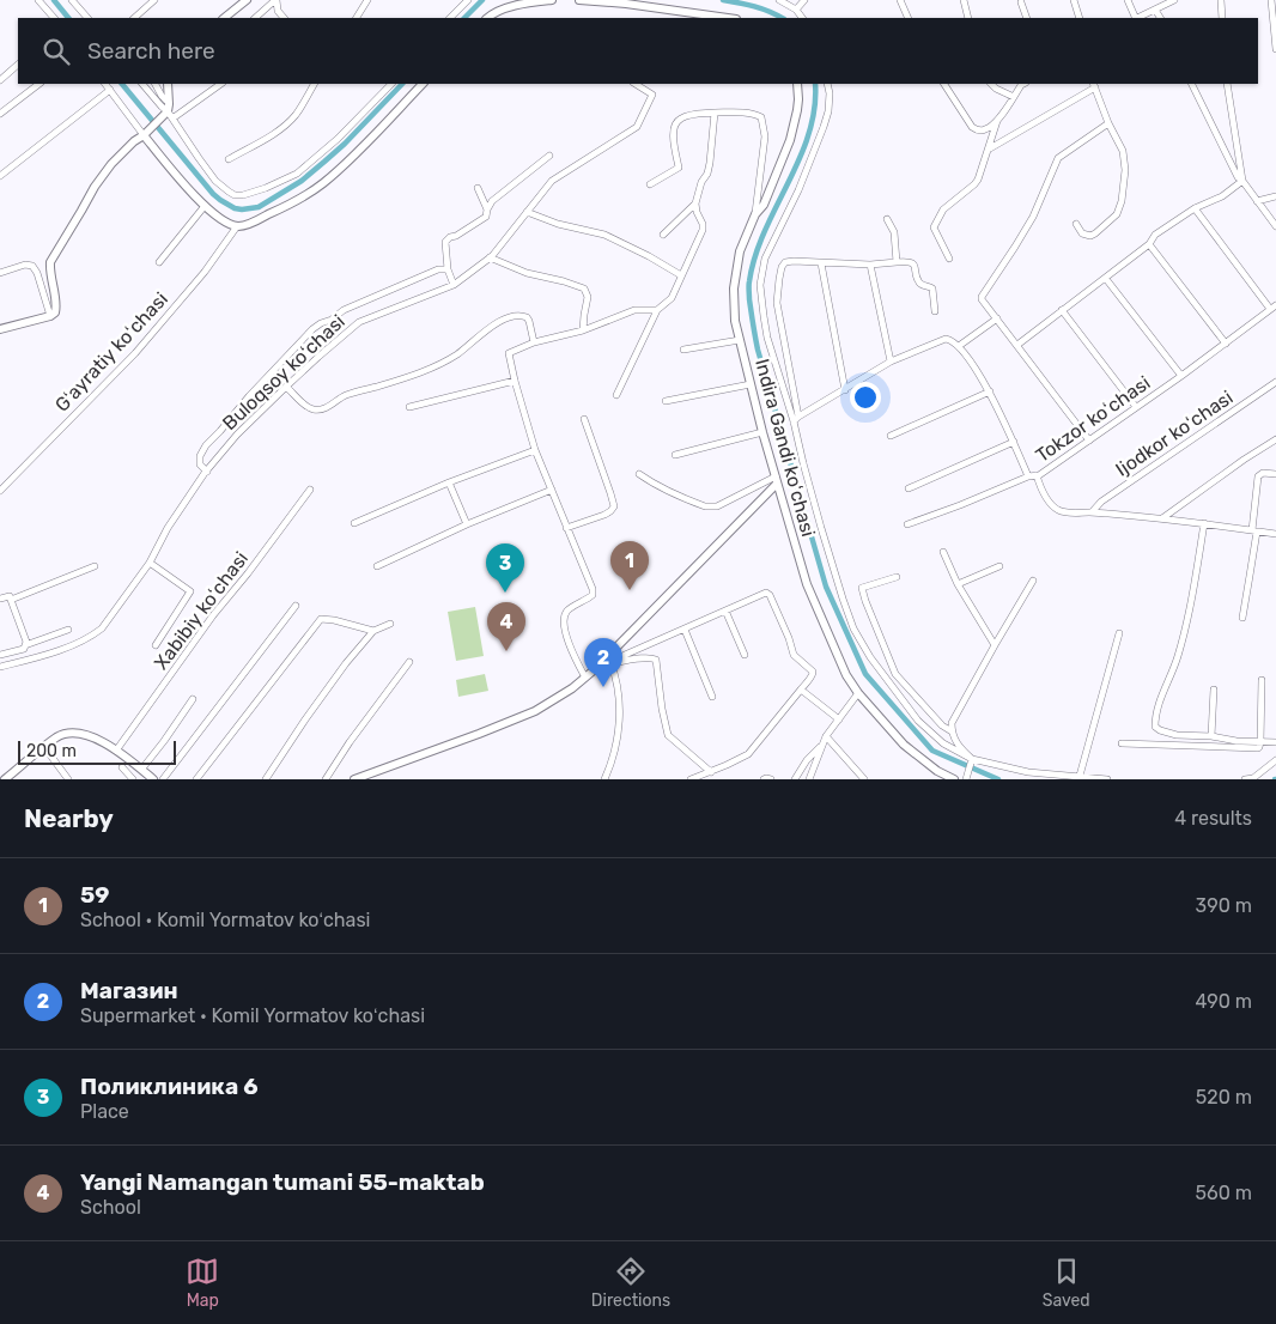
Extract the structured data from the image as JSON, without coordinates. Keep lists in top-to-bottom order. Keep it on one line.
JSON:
{"streets":{"street":["Gʻayratiy koʻchasi","Buloqsoy koʻchasi","Tokzor koʻchasi","Ijodkor koʻchasi","Indira Gandi koʻchasi","Xabibiy koʻchasi"]},"scale_bar":"200 m","page":{"search":"Search here","pins":["1","3","4","2"],"scale":"200 m","heading":["Nearby","4 results"],"list":[{"mark":"1","name":"59","note":"School · Komil Yormatov koʻchasi","value":"390 m"},{"mark":"2","name":"Магазин","note":"Supermarket · Komil Yormatov koʻchasi","value":"490 m"},{"mark":"3","name":"Поликлиника 6","note":"Place","value":"520 m"},{"mark":"4","name":"Yangi Namangan tumani 55-maktab","note":"School","value":"560 m"}],"nav":["Map","Directions","Saved"]}}
